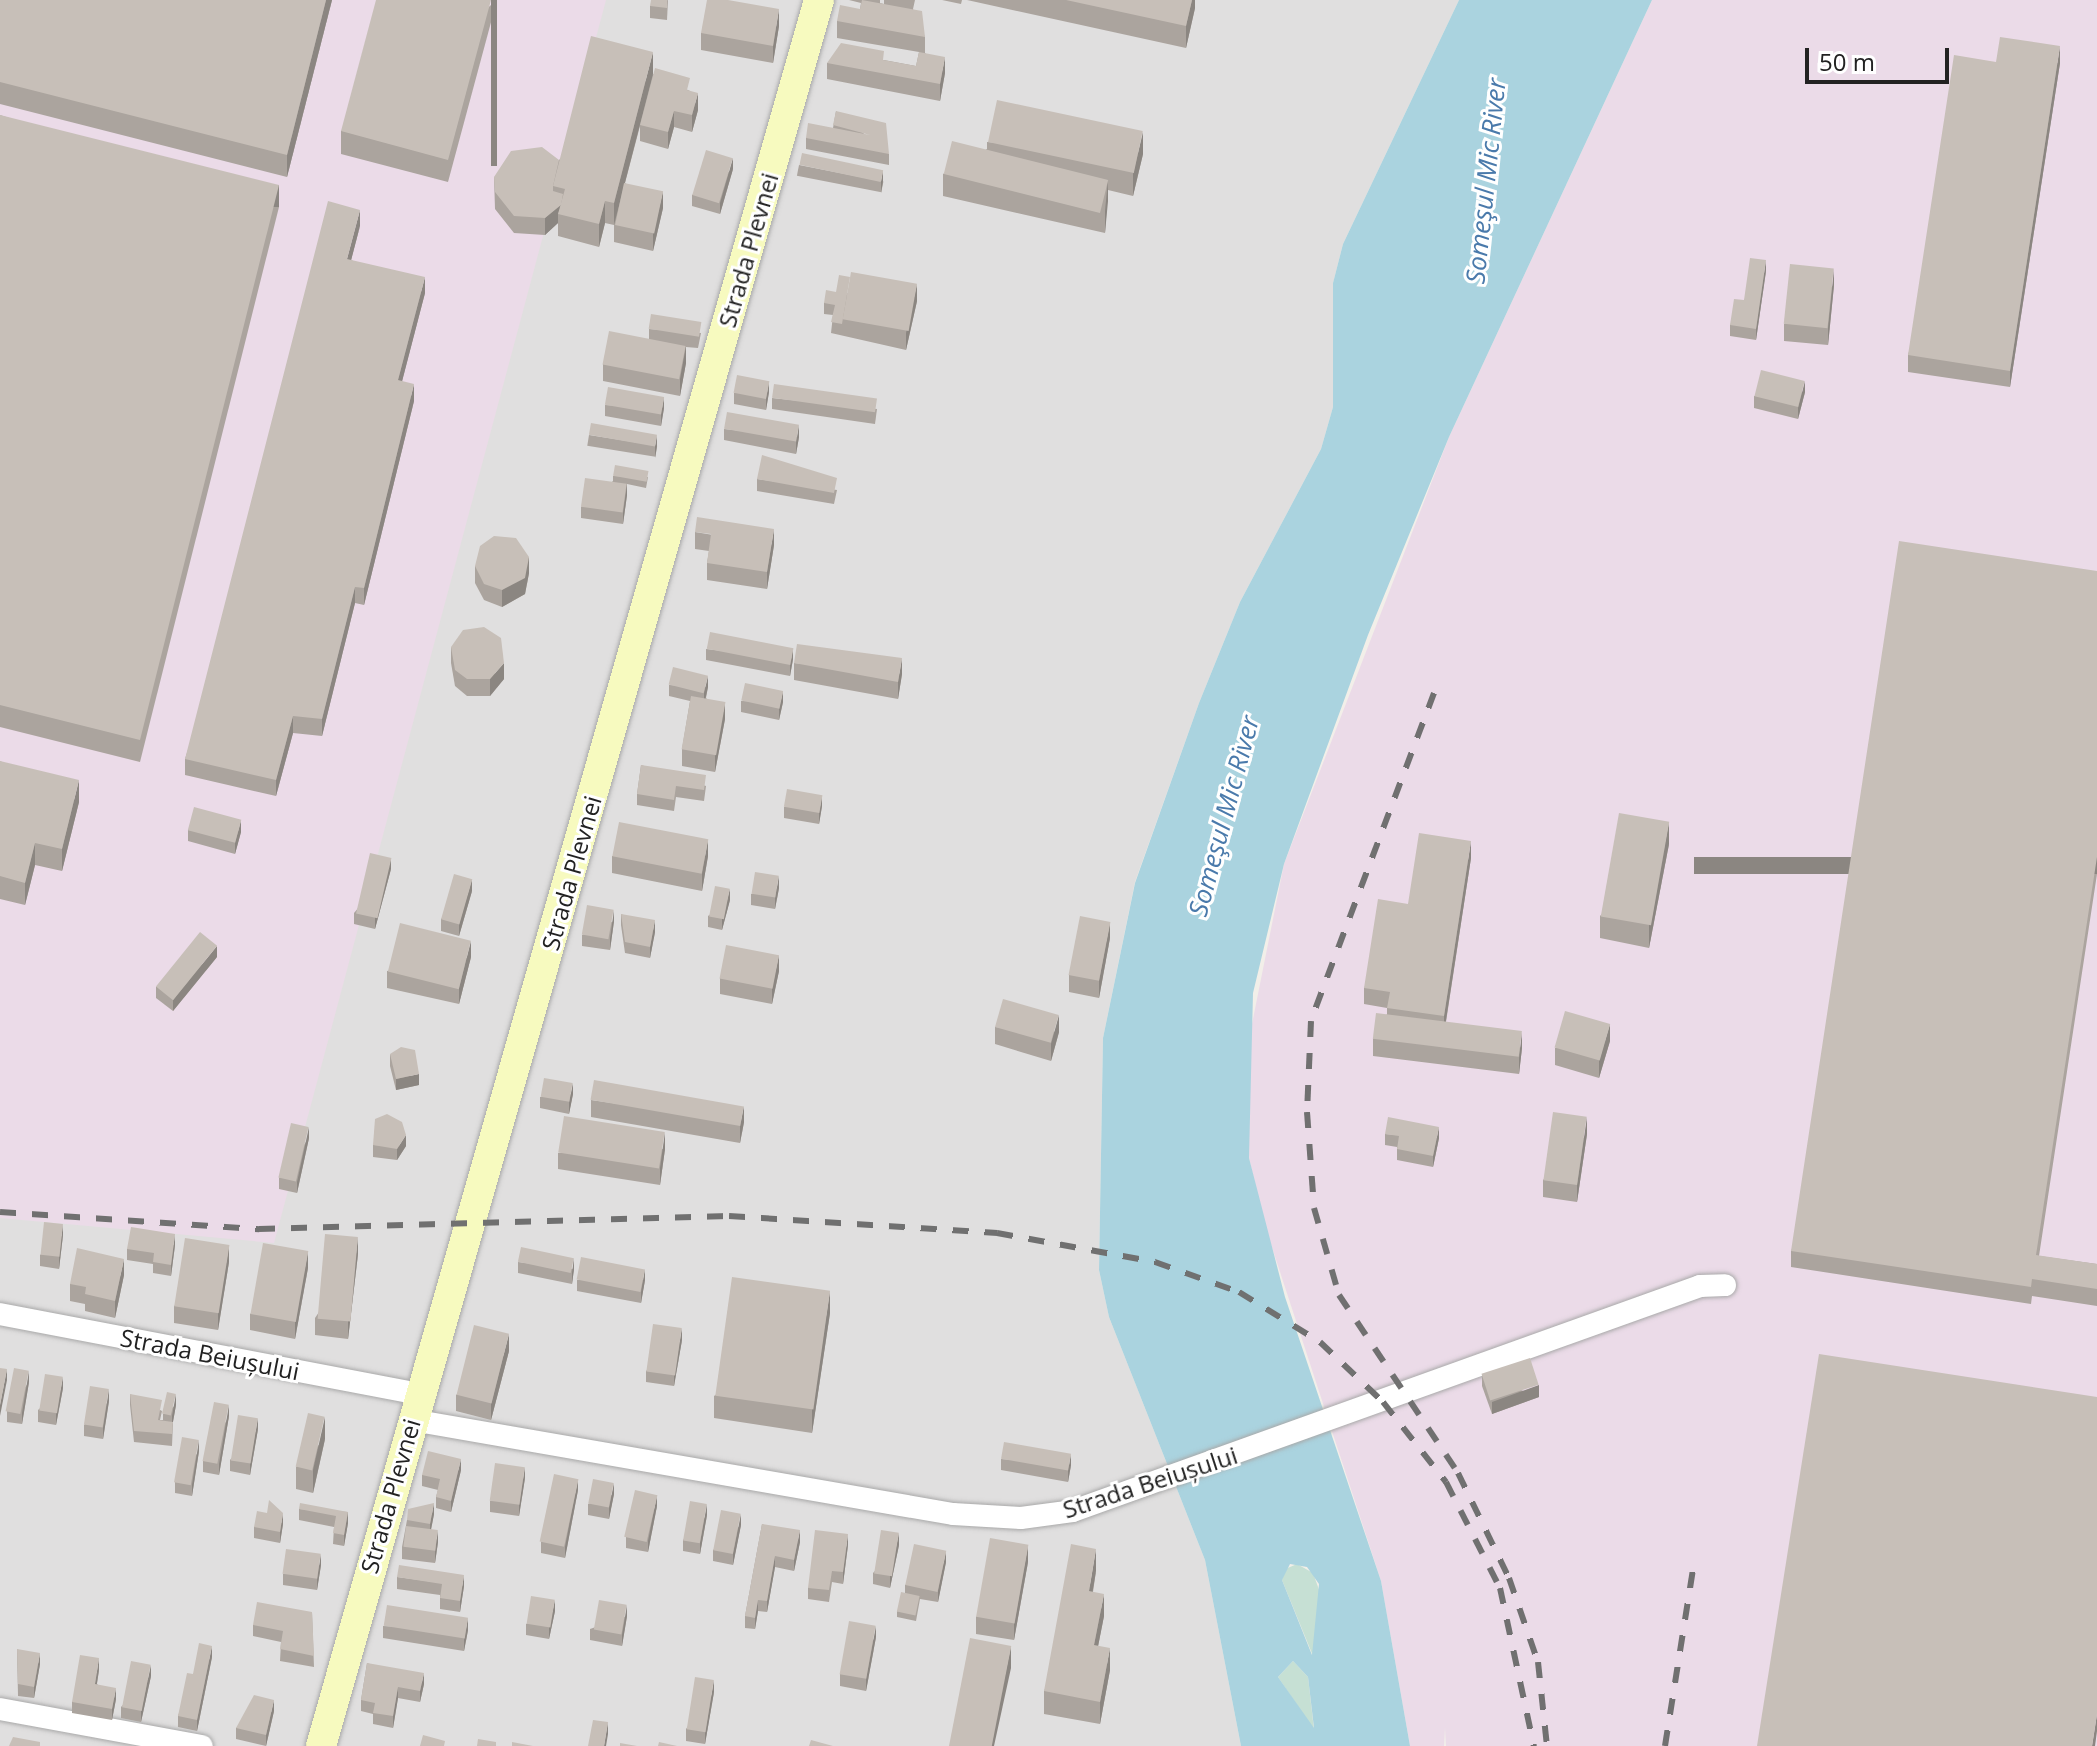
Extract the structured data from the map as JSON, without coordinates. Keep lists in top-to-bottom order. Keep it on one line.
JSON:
{"streets":{"main road":["Strada Plevnei"],"street":["Strada Beiușului"]},"crossings":[["Strada Plevnei","Strada Beiușului"]],"water":["Someşul Mic River"],"scale_bar":"50 m"}
